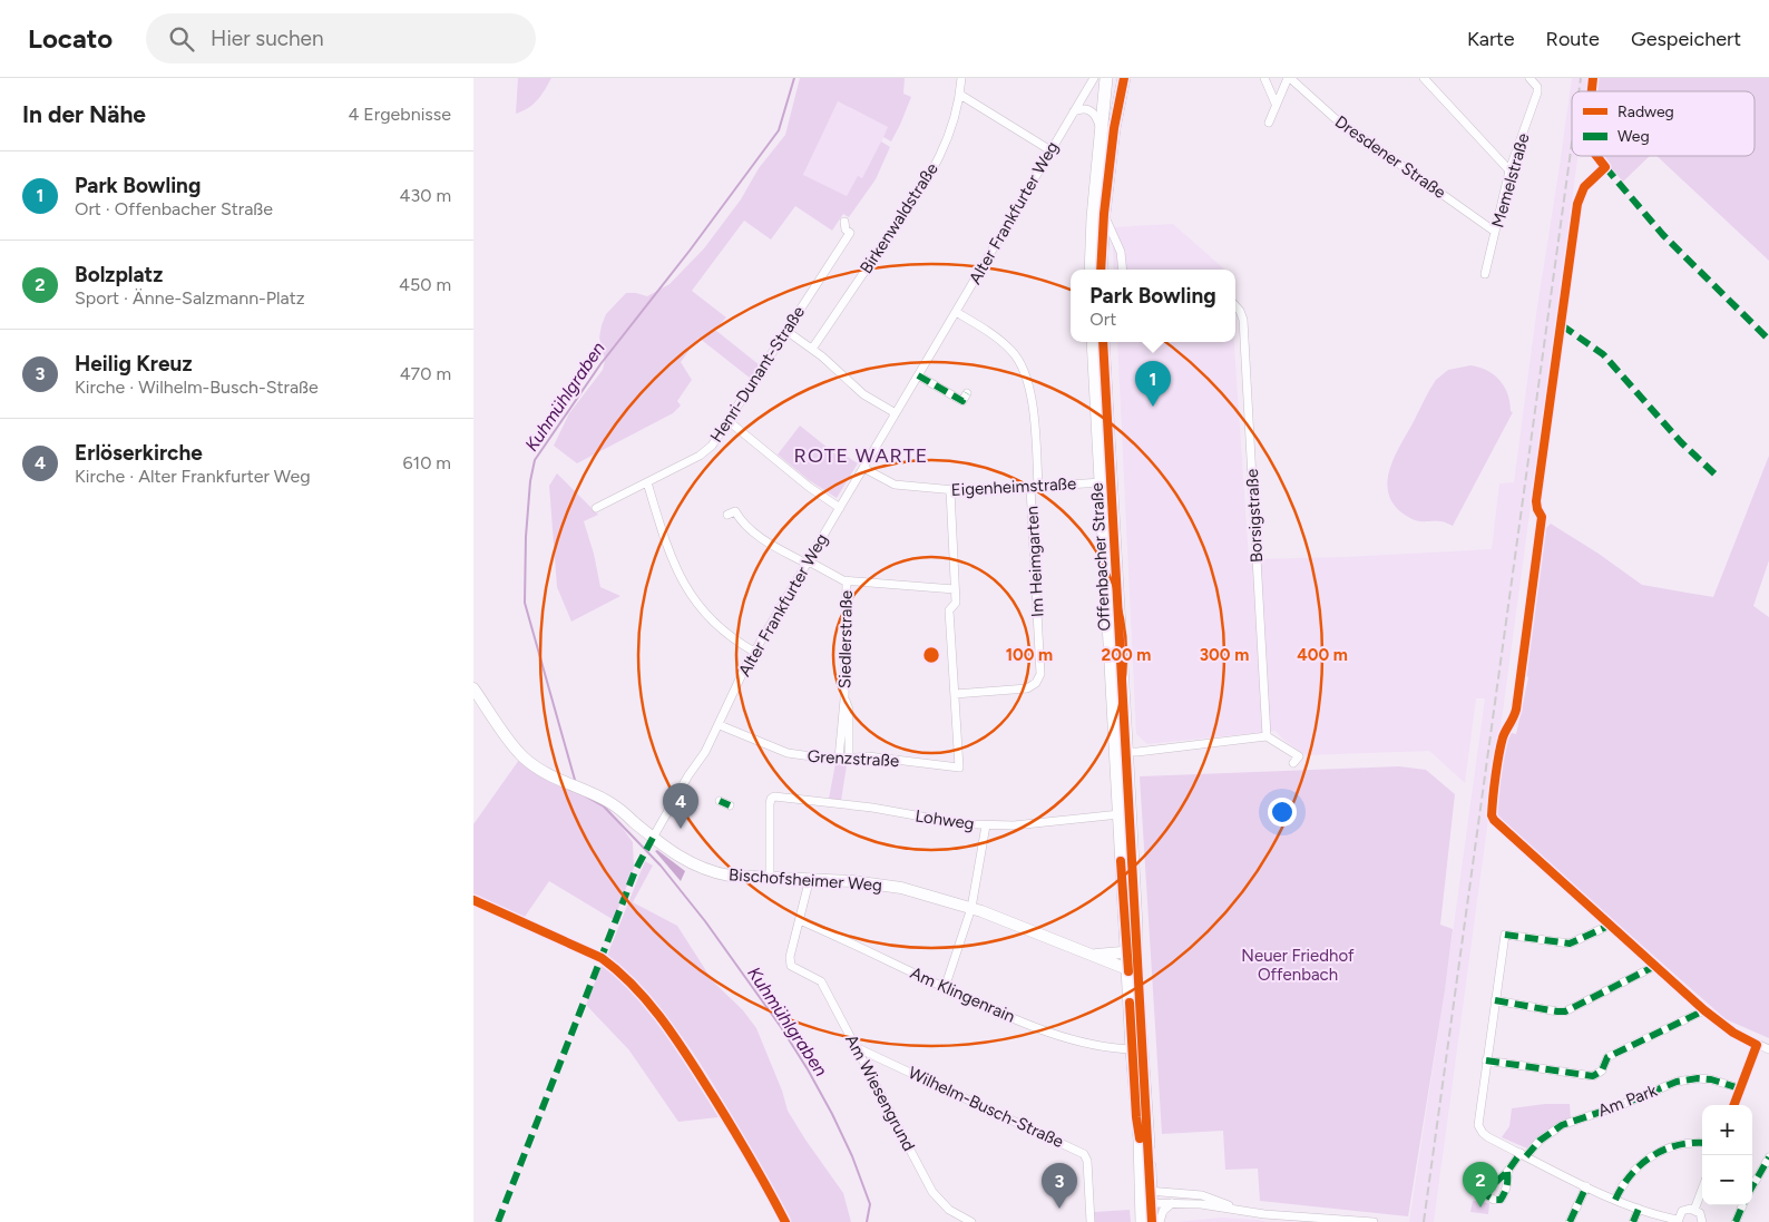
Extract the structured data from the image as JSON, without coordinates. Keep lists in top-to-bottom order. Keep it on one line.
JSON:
{"streets":{"main road":["Offenbacher Straße"],"street":["Dresdener Straße","Memelstraße","Alter Frankfurter Weg","Birkenwaldstraße","Henri-Dunant-Straße","Eigenheimstraße","Borsigstraße","Im Heimgarten","Siedlerstraße","Grenzstraße","Lohweg","Bischofsheimer Weg","Am Klingenrain","Am Wiesengrund","Am Park","Wilhelm-Busch-Straße"]},"crossings":[["Dresdener Straße","Memelstraße"],["Alter Frankfurter Weg","Eigenheimstraße"],["Alter Frankfurter Weg","Im Heimgarten"],["Alter Frankfurter Weg","Grenzstraße"],["Alter Frankfurter Weg","Bischofsheimer Weg"],["Eigenheimstraße","Offenbacher Straße"],["Eigenheimstraße","Im Heimgarten"],["Im Heimgarten","Grenzstraße"],["Siedlerstraße","Grenzstraße"],["Lohweg","Bischofsheimer Weg"],["Am Klingenrain","Am Wiesengrund"],["Am Wiesengrund","Wilhelm-Busch-Straße"]],"districts":["ROTE WARTE"],"water":["Kuhmühlgraben"],"parks":["Neuer Friedhof Offenbach"],"legend":["Radweg","Weg"],"page":{"header":"Locato","search":"Hier suchen","nav":["Karte","Route","Gespeichert"],"heading":["In der Nähe","4 Ergebnisse"],"list":[{"mark":"1","name":"Park Bowling","note":"Ort · Offenbacher Straße","value":"430 m"},{"mark":"2","name":"Bolzplatz","note":"Sport · Änne-Salzmann-Platz","value":"450 m"},{"mark":"3","name":"Heilig Kreuz","note":"Kirche · Wilhelm-Busch-Straße","value":"470 m"},{"mark":"4","name":"Erlöserkirche","note":"Kirche · Alter Frankfurter Weg","value":"610 m"}],"popup":["Park Bowling","Ort"],"pins":["1","4","2","3"],"map_buttons":["+","−"]},"rings":["100 m","200 m","300 m","400 m"]}
